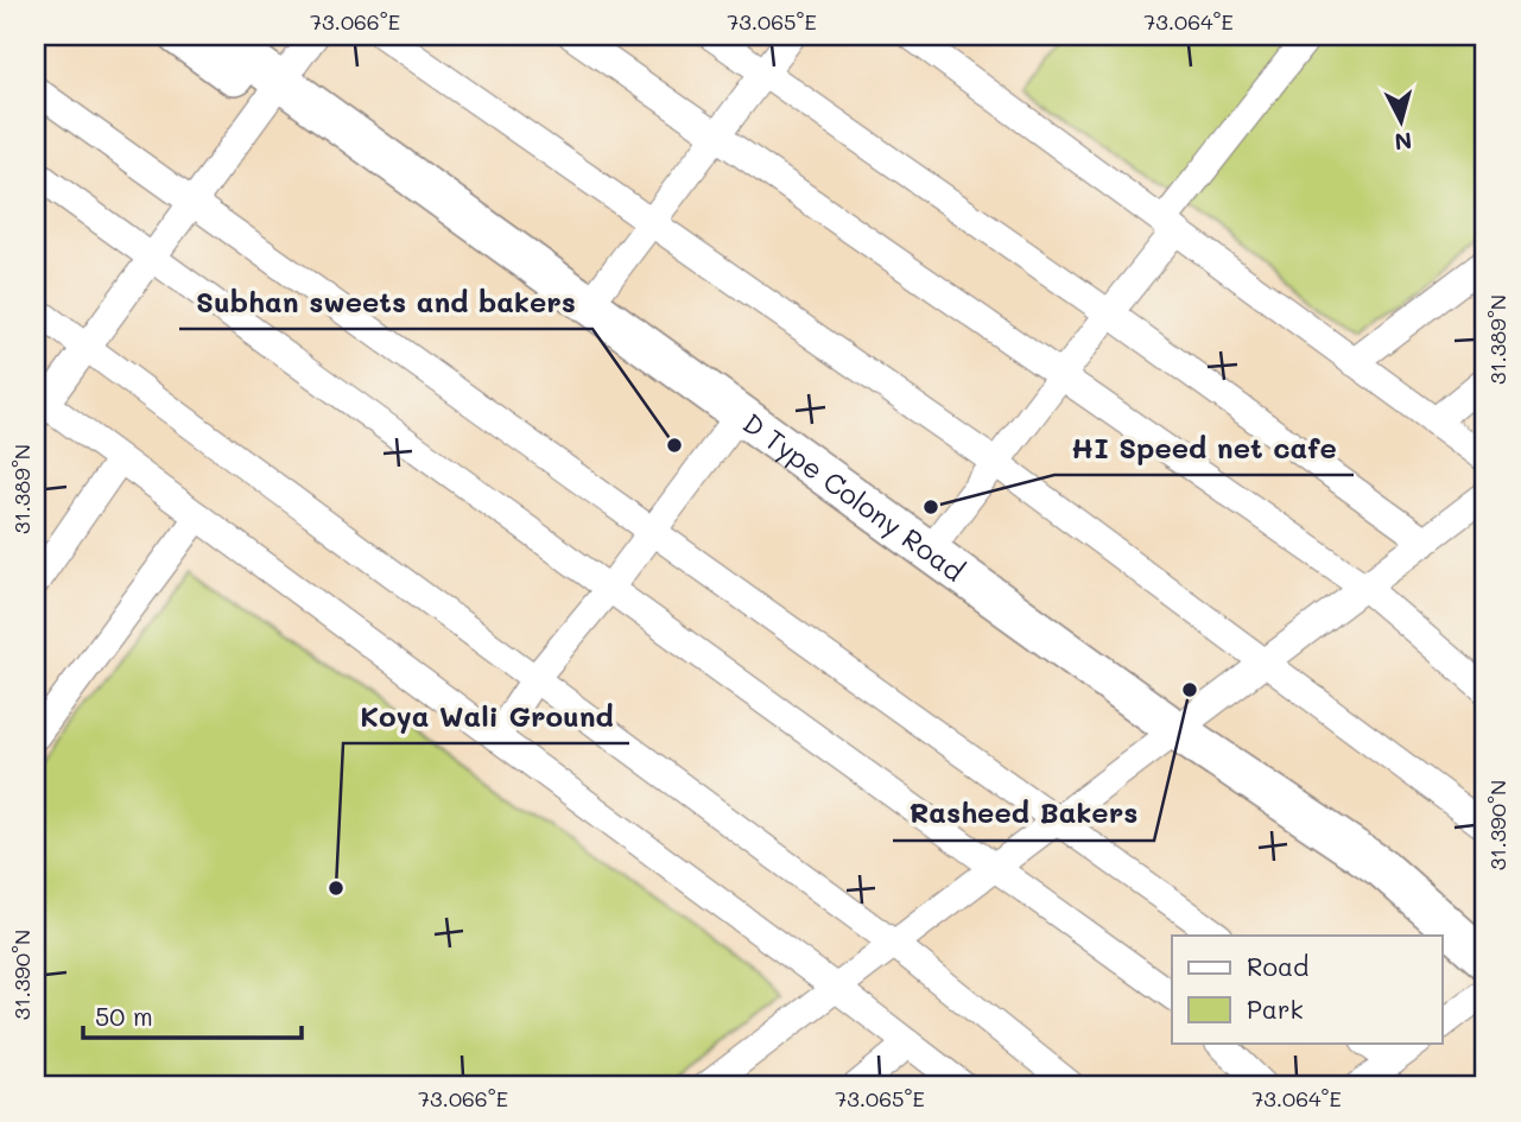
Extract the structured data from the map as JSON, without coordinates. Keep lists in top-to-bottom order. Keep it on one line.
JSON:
{"streets":{"main road":["D Type Colony Road"]},"places":["Subhan sweets and bakers","HI Speed net cafe","Rasheed Bakers","Koya Wali Ground"],"legend":["Road","Park"],"scale_bar":"50 m","north":"bottom","coordinates":["73.066°E","73.065°E","73.064°E","31.389°N","31.390°N"]}
